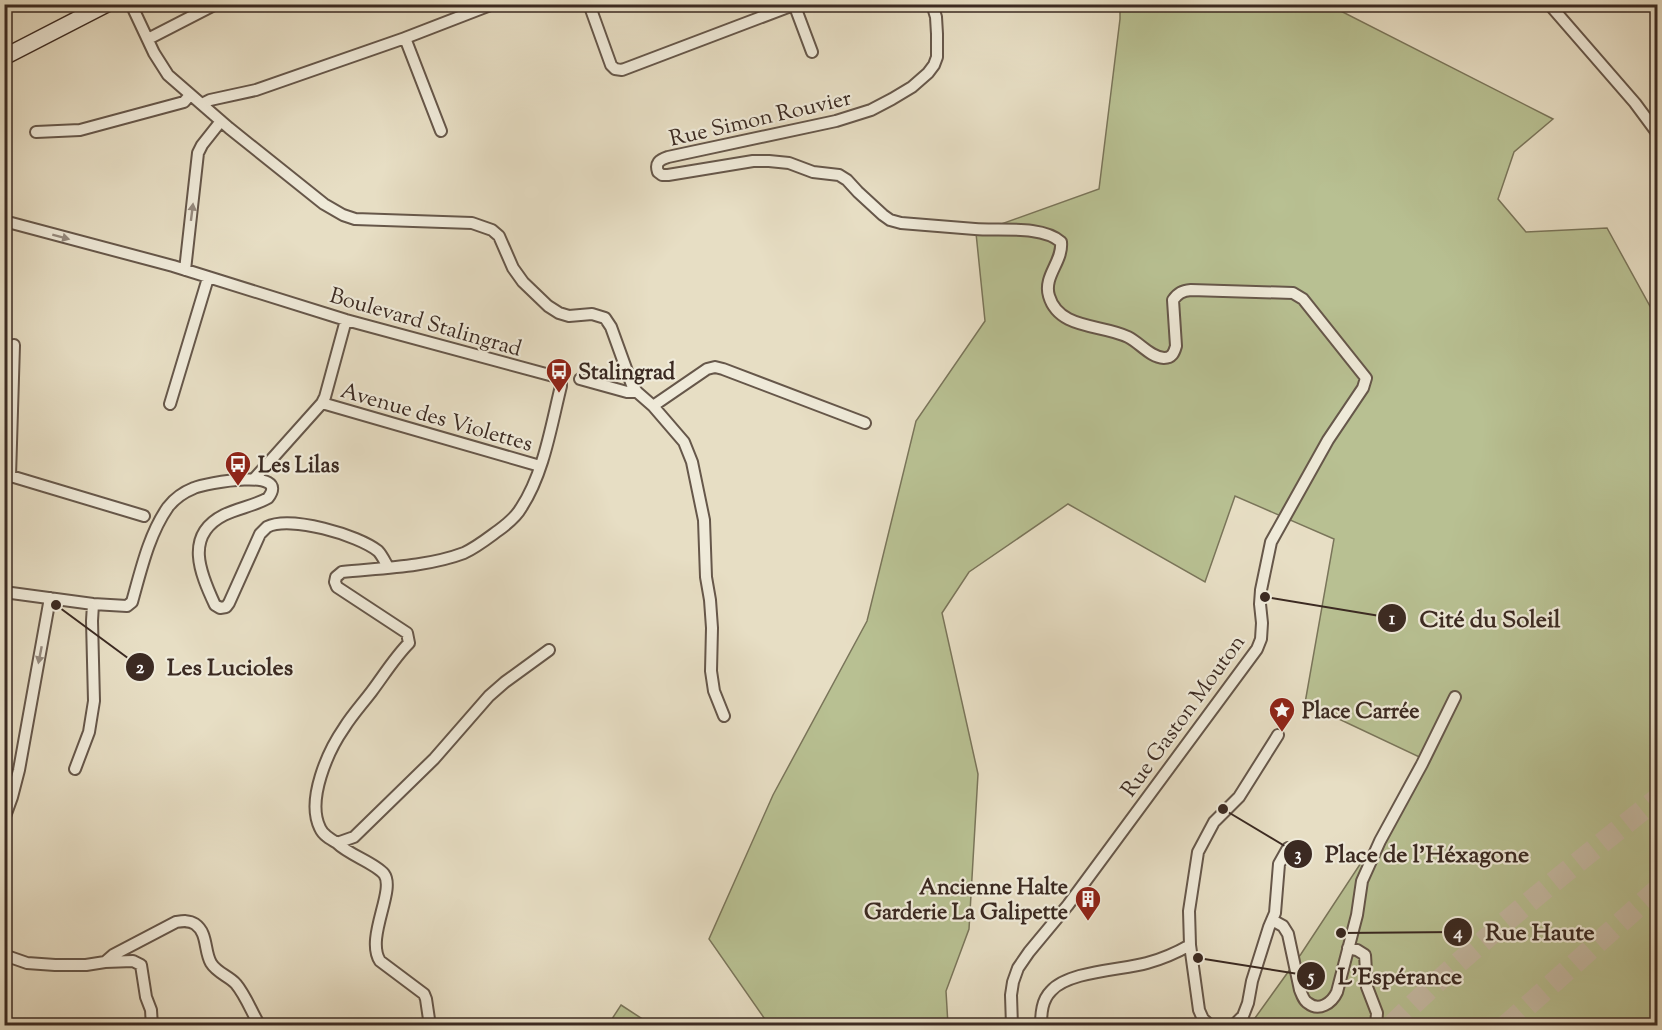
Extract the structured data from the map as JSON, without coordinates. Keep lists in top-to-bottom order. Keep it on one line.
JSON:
{"streets":{"street":["Rue Simon Rouvier","Boulevard Stalingrad","Avenue des Violettes","Rue Gaston Mouton"]},"crossings":[["Rue Simon Rouvier","Rue Gaston Mouton"],["Boulevard Stalingrad","Avenue des Violettes"]],"places":{"bus stop":["Stalingrad","Les Lilas"],"other":["Cité du Soleil","Les Lucioles","Place de l'Héxagone","Rue Haute","L’Espérance"],"place":["Place Carrée"],"building":["Ancienne Halte Garderie La Galipette"]}}
